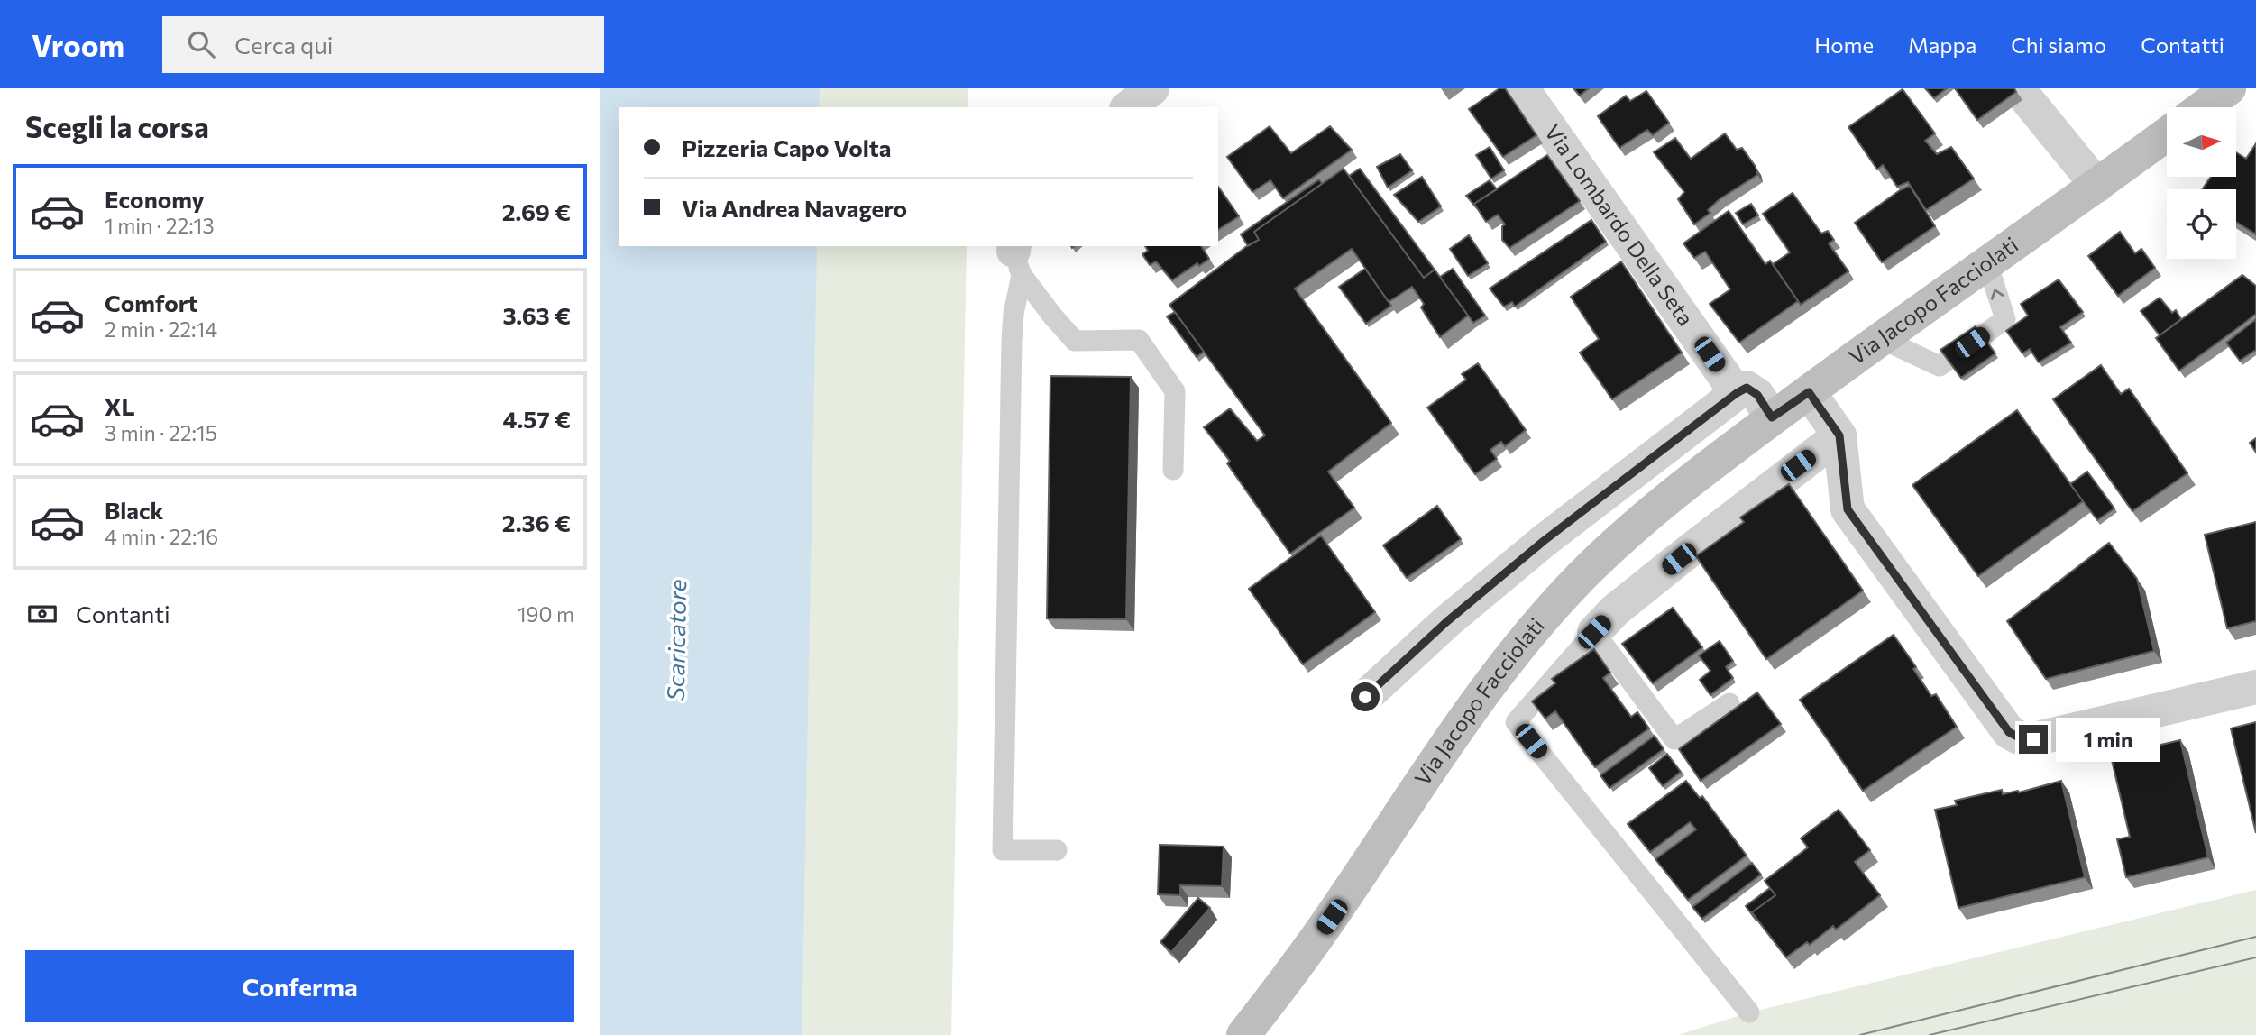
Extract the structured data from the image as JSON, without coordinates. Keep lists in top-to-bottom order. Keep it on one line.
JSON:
{"streets":{"main road":["Via Jacopo Facciolati"],"street":["Via Lombardo Della Seta"]},"water":["Scaricatore"],"north":"right","page":{"header":"Vroom","search":"Cerca qui","nav":["Home","Mappa","Chi siamo","Contatti"],"heading":"Scegli la corsa","banner":["Pizzeria Capo Volta","Via Andrea Navagero"],"list":[{"name":"Economy","note":"1 min · 22:13","value":"2.69 €"},{"name":"Comfort","note":"2 min · 22:14","value":"3.63 €"},{"name":"XL","note":"3 min · 22:15","value":"4.57 €"},{"name":"Black","note":"4 min · 22:16","value":"2.36 €"}],"pay":["Contanti","190 m"],"bubble":"1 min","buttons":"Conferma"}}
